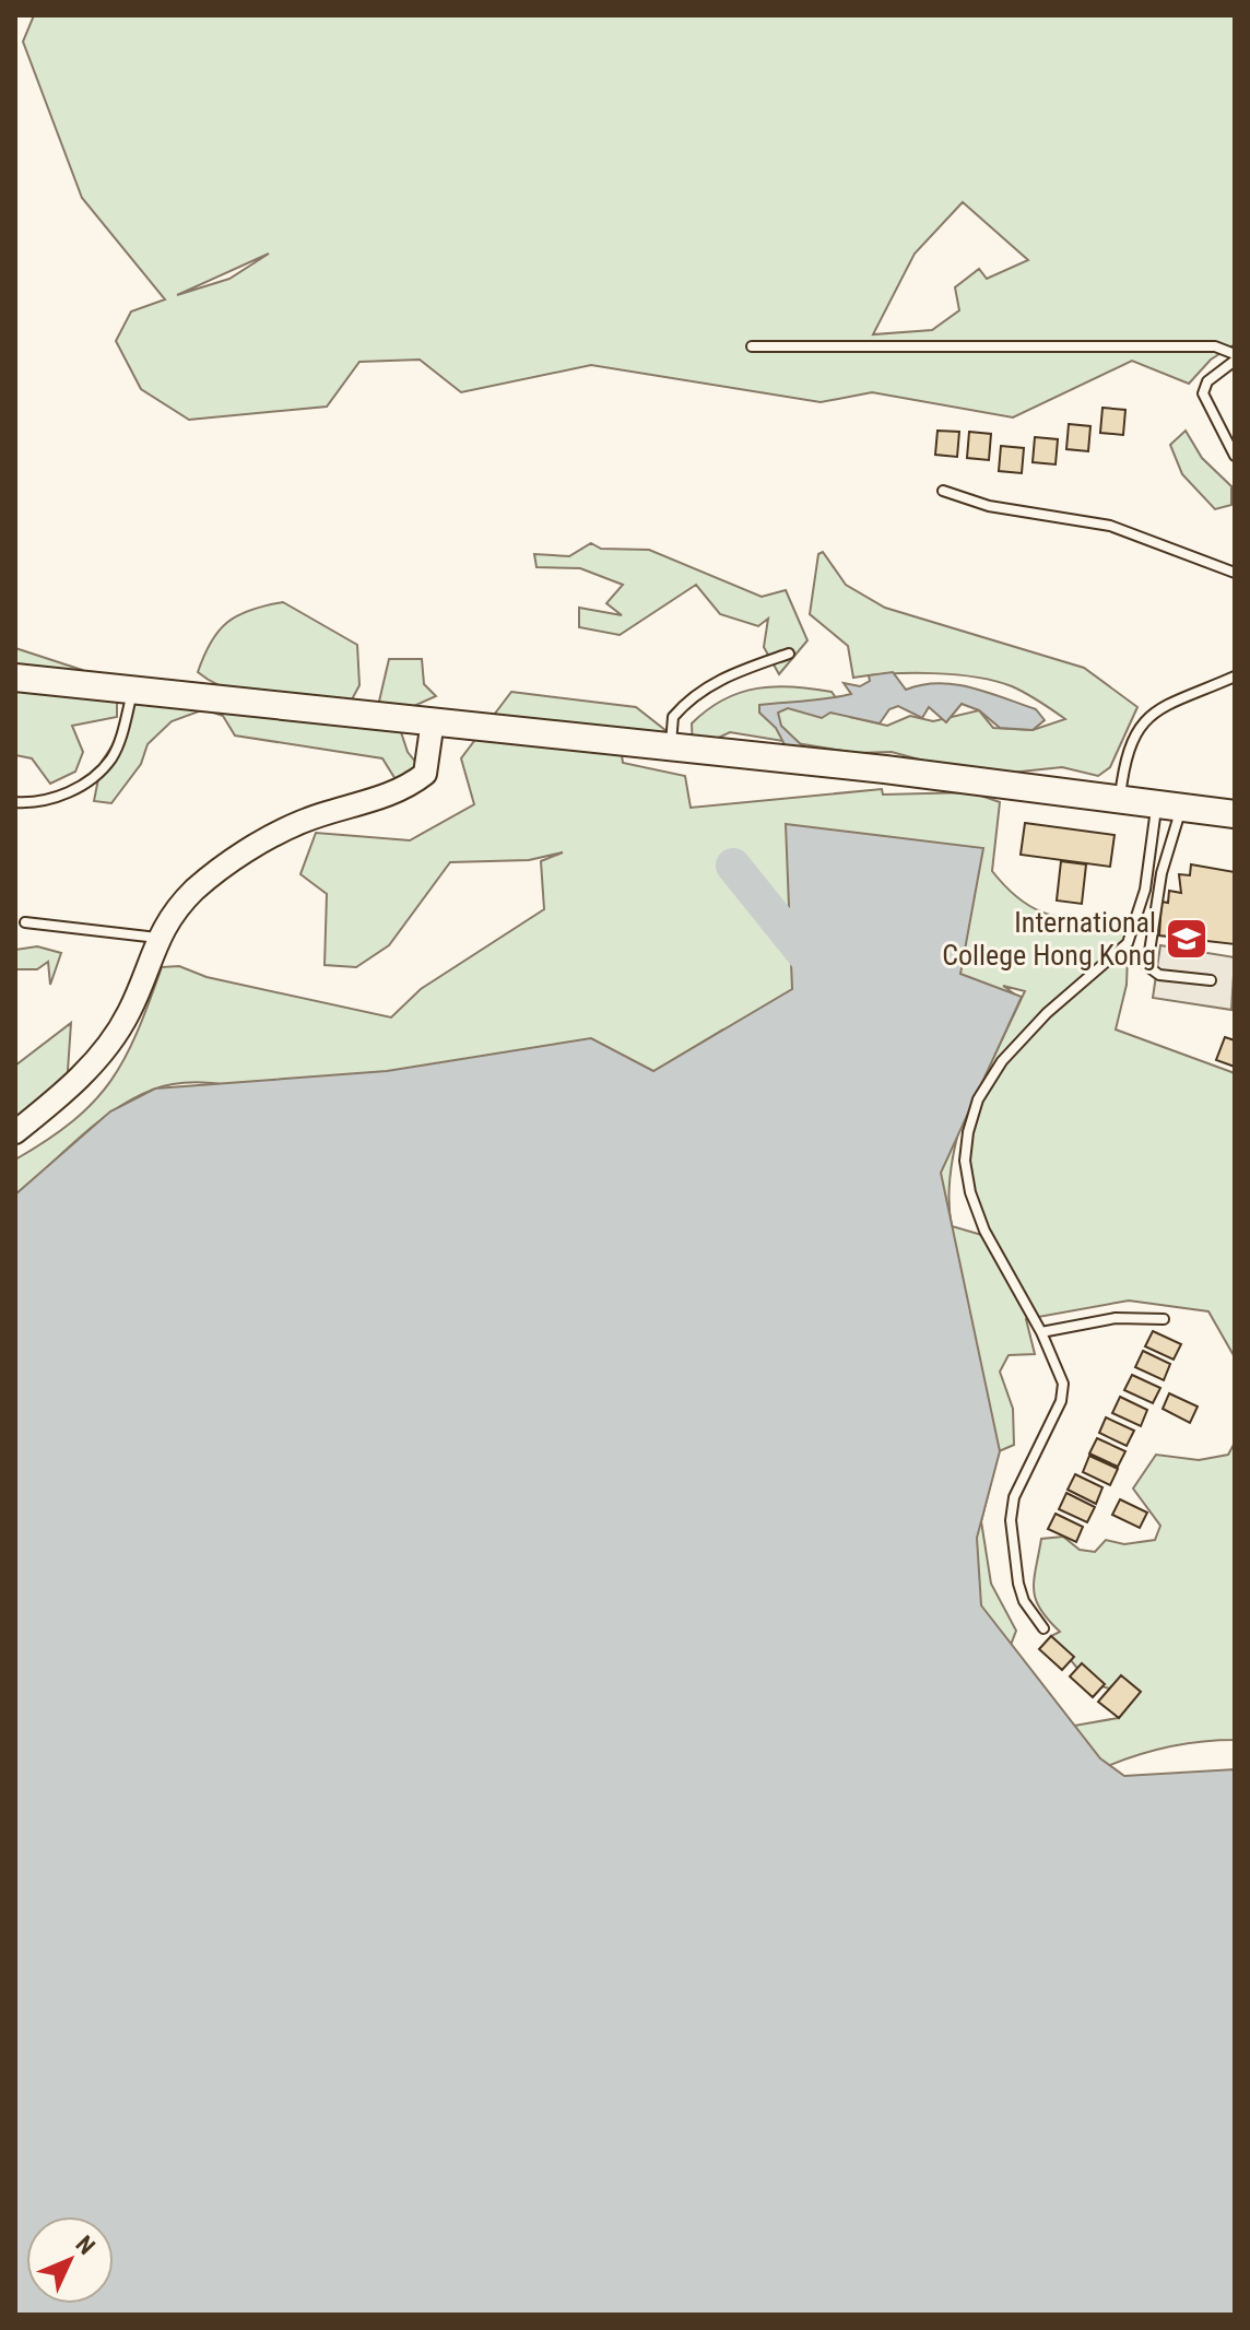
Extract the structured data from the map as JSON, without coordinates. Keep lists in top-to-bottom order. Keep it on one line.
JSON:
{"places":{"school or university":["International College Hong Kong"]},"north":"top right"}
